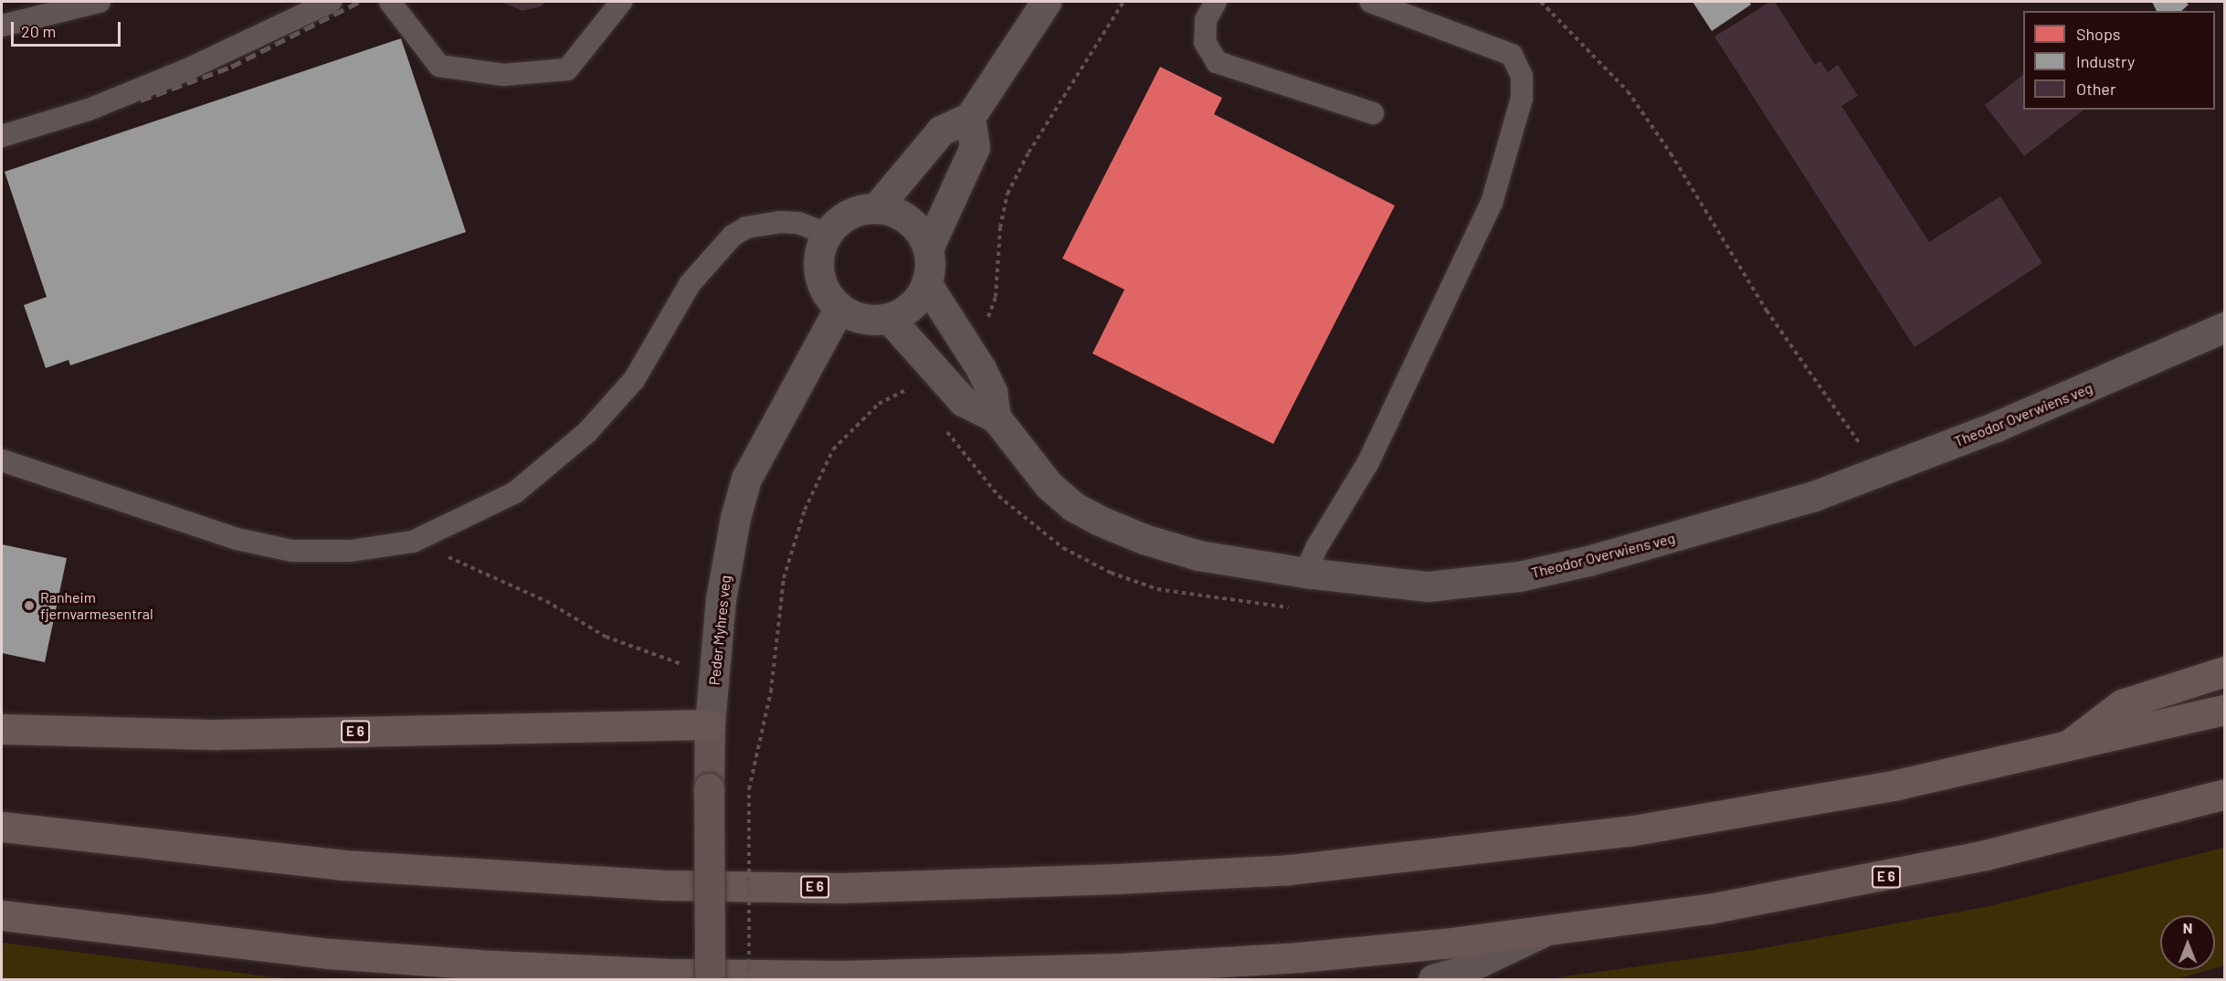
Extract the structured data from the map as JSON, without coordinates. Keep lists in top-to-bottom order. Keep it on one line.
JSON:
{"streets":{"highway":["E 6"],"main road":["Peder Myhres veg"],"street":["Theodor Overwiens veg"]},"crossings":[["Theodor Overwiens veg","Peder Myhres veg"],["Peder Myhres veg","E 6"]],"places":["Ranheim fjernvarmesentral"],"legend":["Shops","Industry","Other"],"scale_bar":"20 m","north":"top"}
